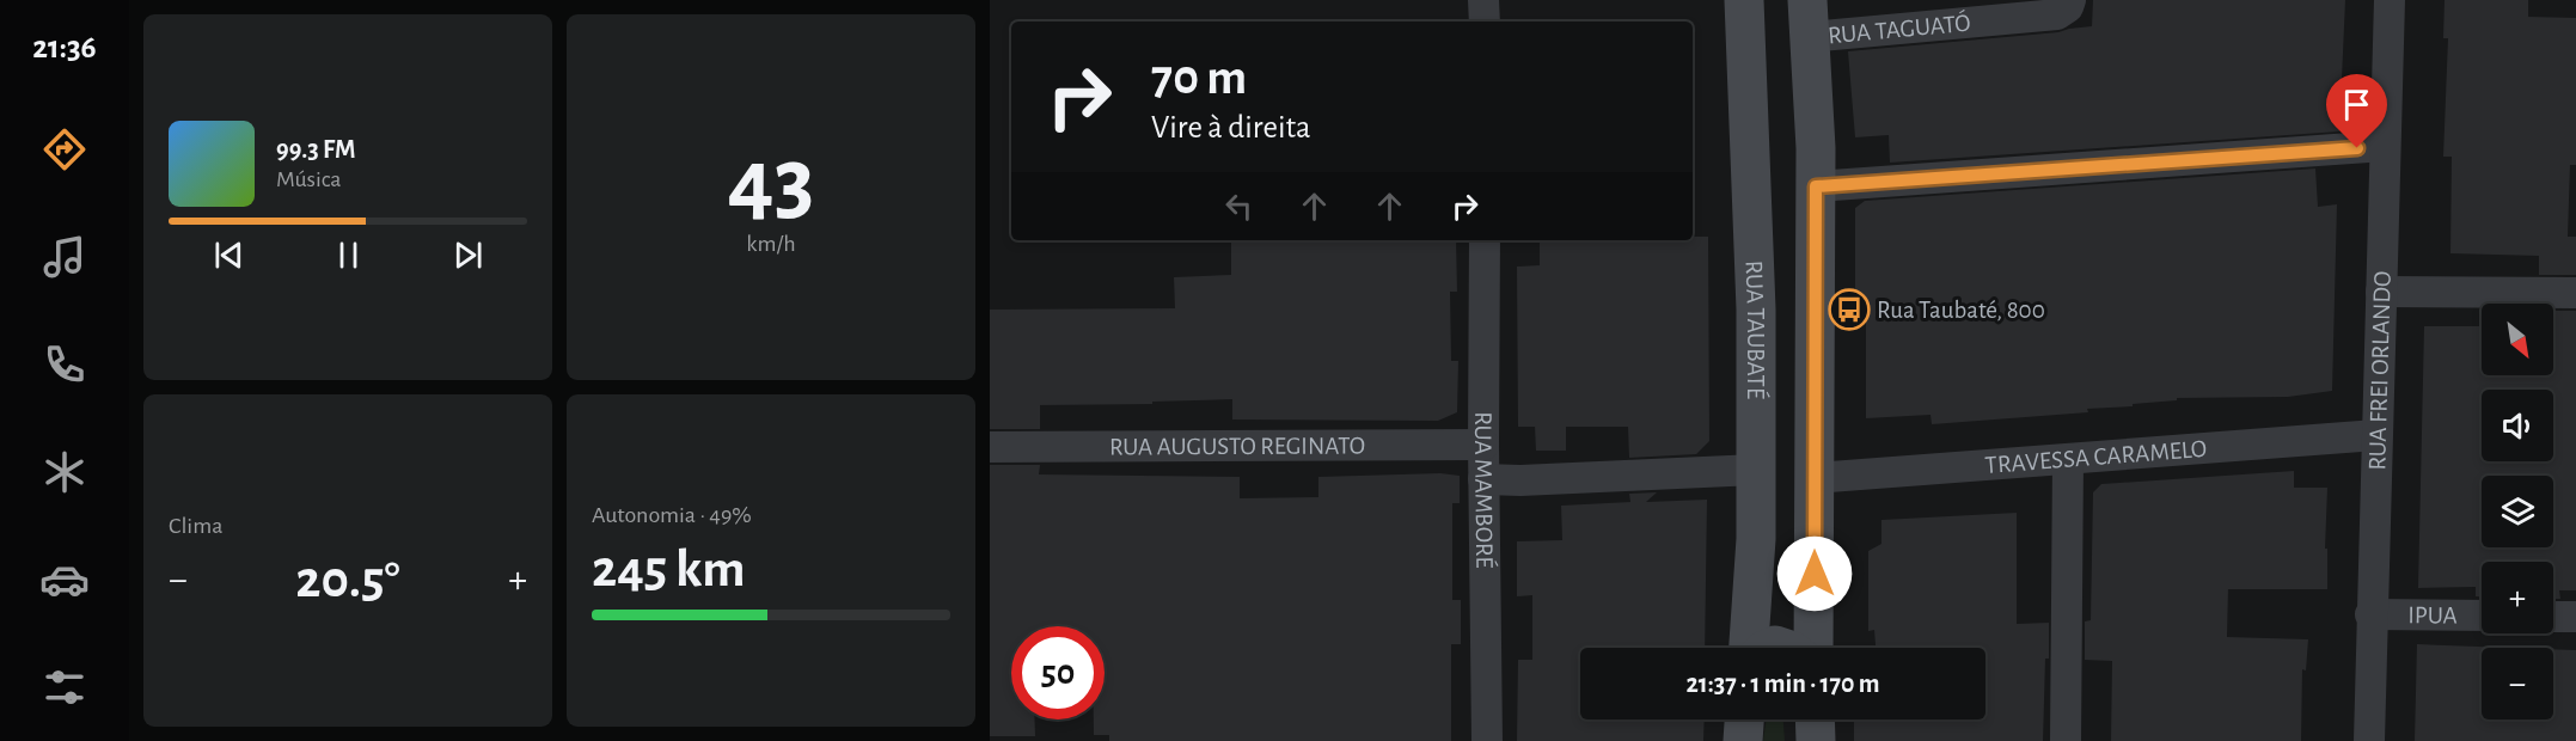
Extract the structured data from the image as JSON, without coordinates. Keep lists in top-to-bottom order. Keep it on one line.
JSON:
{"streets":{"main road":["RUA TAUBATÉ"],"street":["RUA TAGUATÓ","RUA FREI ORLANDO","RUA AUGUSTO REGINATO","TRAVESSA CARAMELO","RUA MAMBORÉ","IPUA"]},"crossings":[["RUA FREI ORLANDO","TRAVESSA CARAMELO"],["RUA FREI ORLANDO","IPUA"],["RUA AUGUSTO REGINATO","RUA MAMBORÉ"]],"places":{"bus stop":["Rua Taubaté, 800"]},"north":"bottom right","page":{"tabs":"21:36","tile":[["43","km/h"],"Clima",["Autonomia · 49%","245 km"]],"turn":["70 m","Vire à direita"],"song":["99.3 FM","Música"],"map_buttons":["+","−"],"heat":["−","20.5°","+"],"limit":"50","trip":"21:37 · 1 min · 170 m"}}
